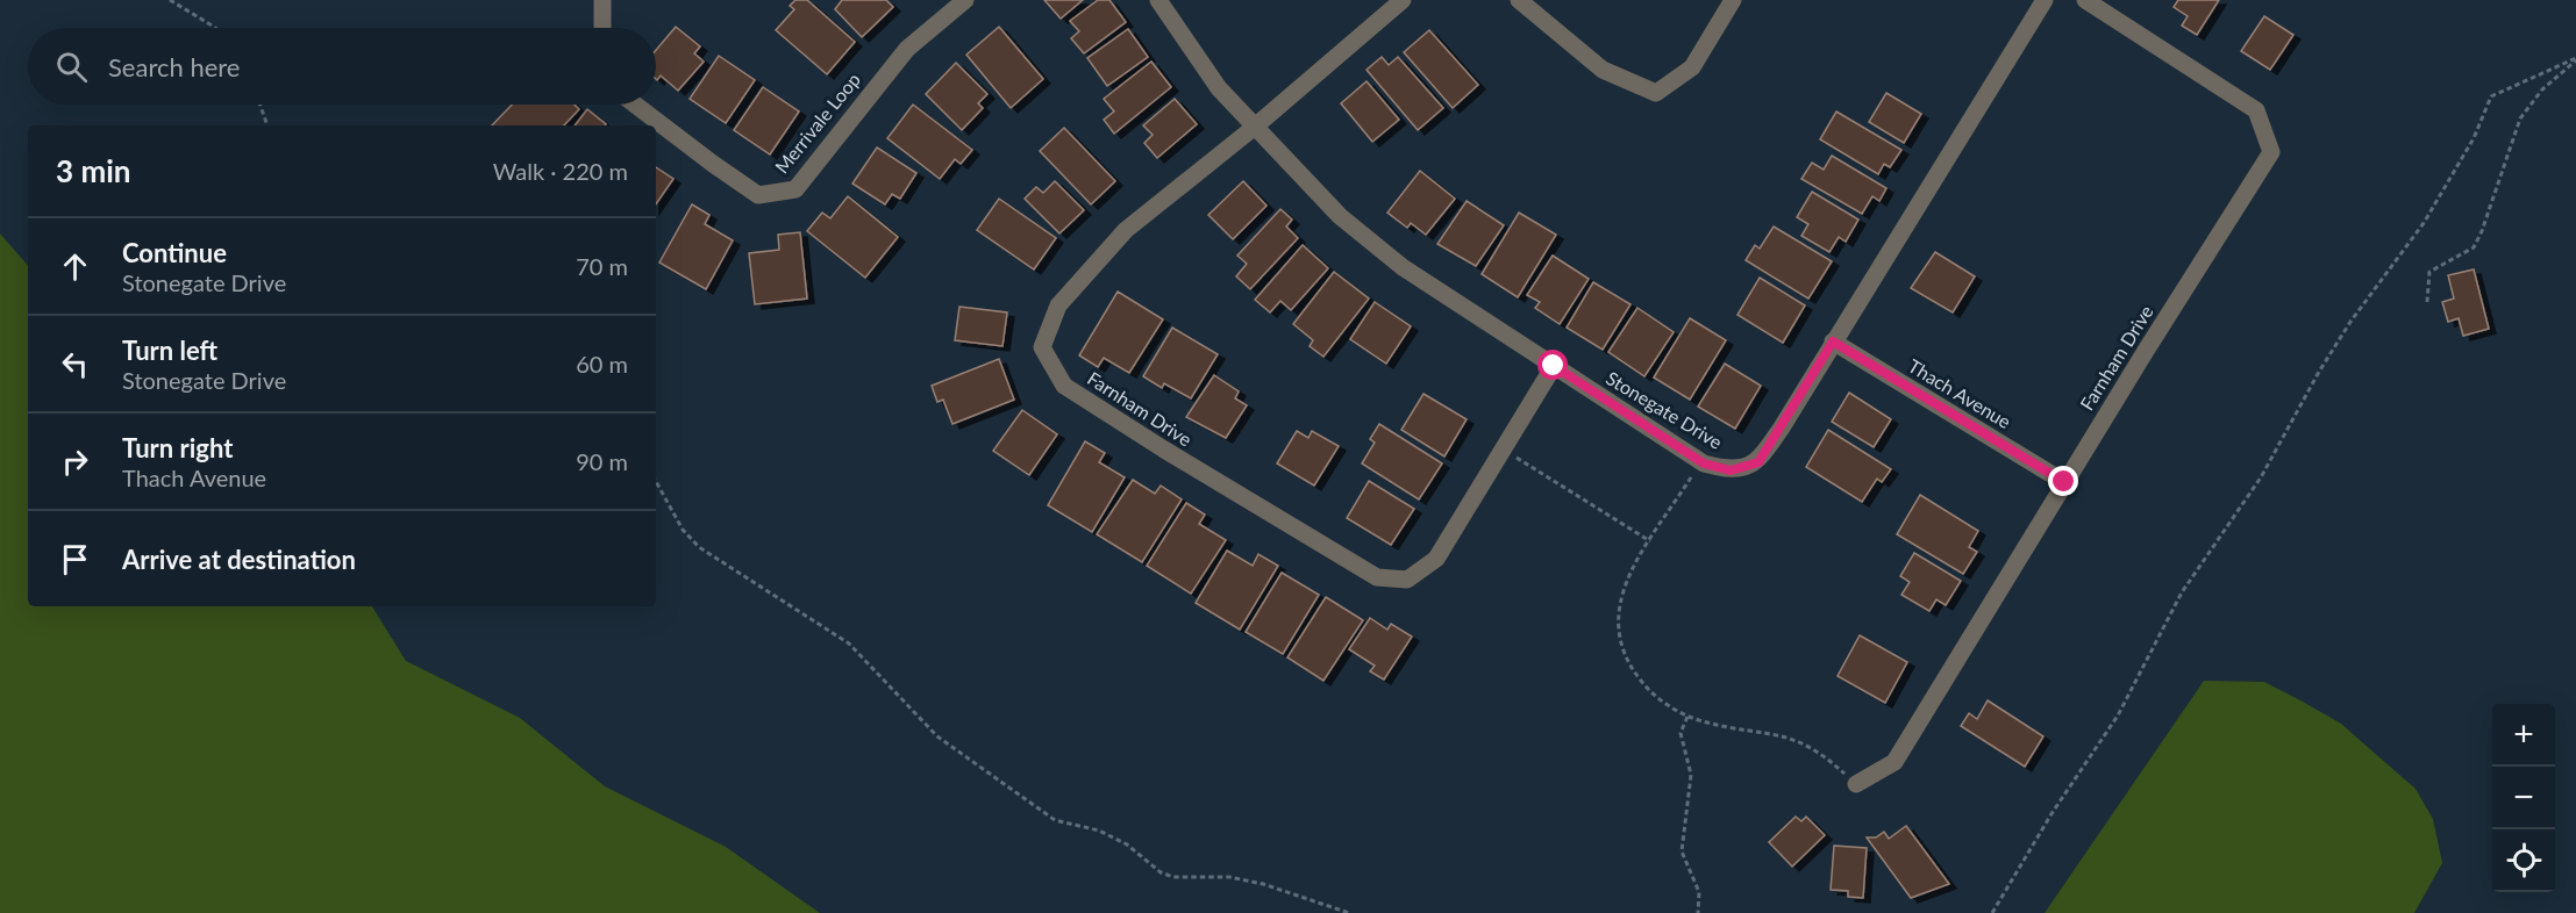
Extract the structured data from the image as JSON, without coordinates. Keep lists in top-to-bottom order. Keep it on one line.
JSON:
{"streets":{"street":["Merrivale Loop","Farnham Drive","Thach Avenue","Stonegate Drive"]},"crossings":[["Farnham Drive","Thach Avenue"],["Farnham Drive","Stonegate Drive"],["Thach Avenue","Stonegate Drive"]],"page":{"search":"Search here","heading":["3 min","Walk · 220 m"],"list":[["Continue","Stonegate Drive","70 m"],["Turn left","Stonegate Drive","60 m"],["Turn right","Thach Avenue","90 m"],"Arrive at destination"],"map_buttons":["+","−"]}}
